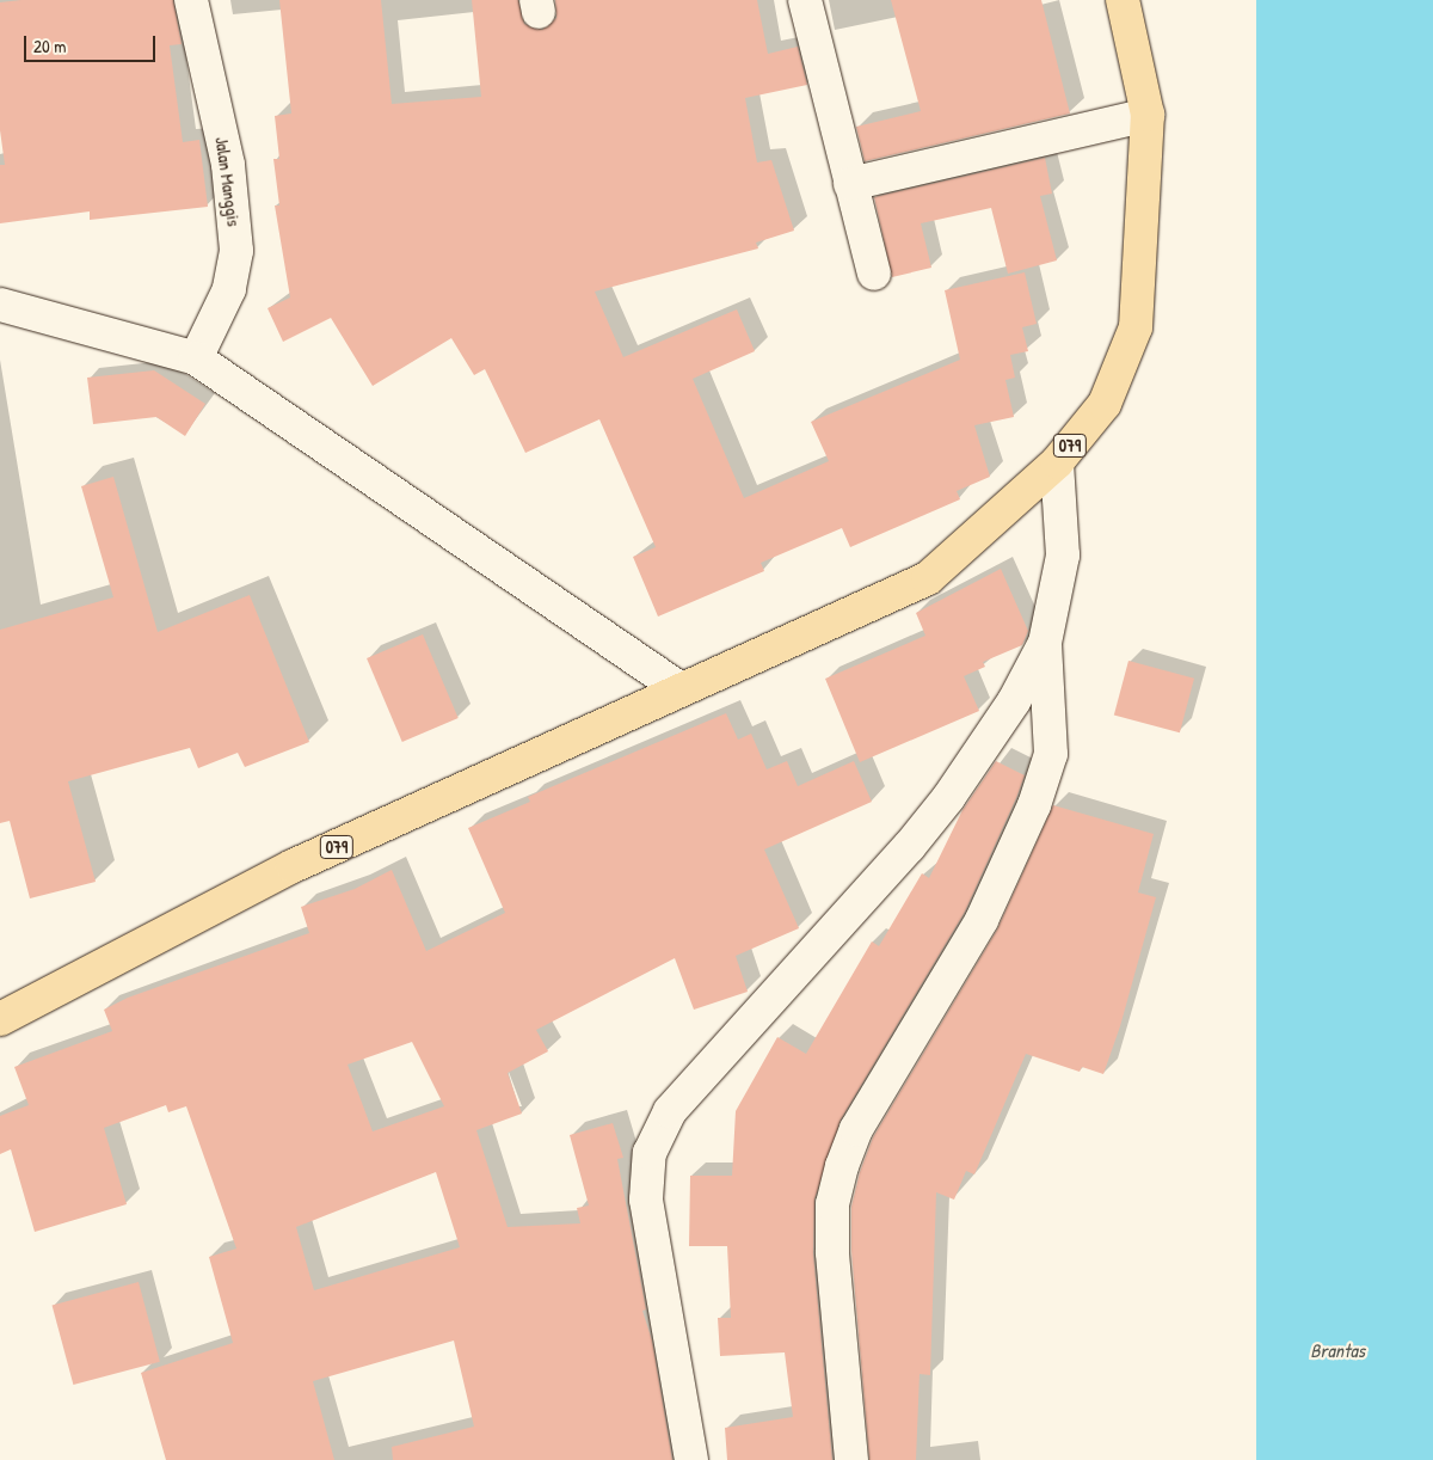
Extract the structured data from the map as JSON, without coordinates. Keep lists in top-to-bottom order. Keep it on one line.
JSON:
{"streets":{"main road":["079"],"street":["Jalan Manggis"]},"water":["Brantas"],"scale_bar":"20 m"}
